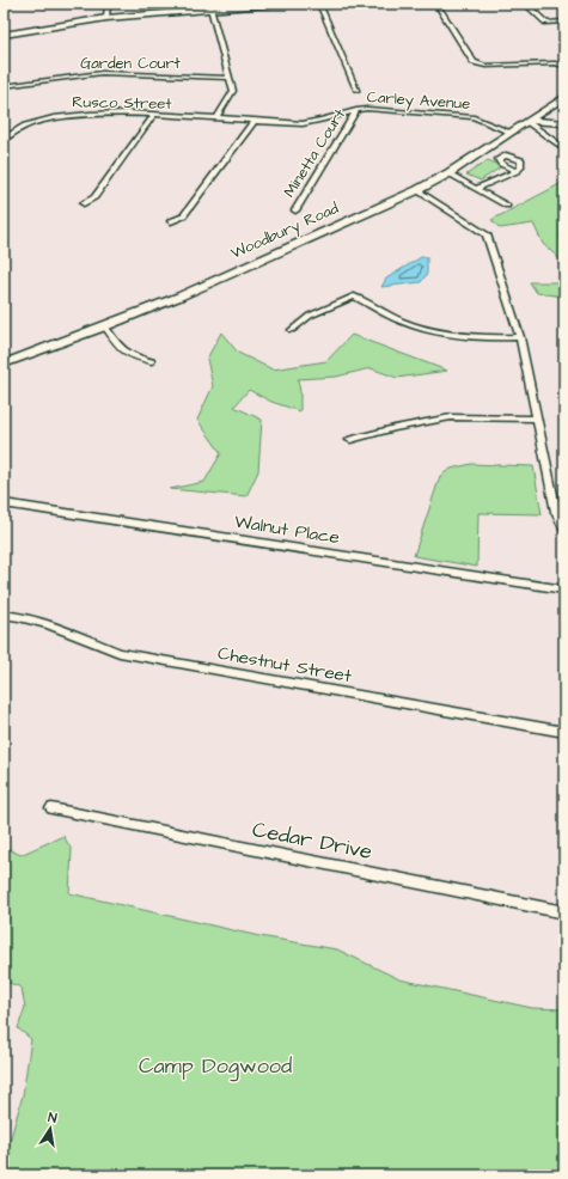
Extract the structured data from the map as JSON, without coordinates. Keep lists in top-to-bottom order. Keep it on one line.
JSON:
{"streets":{"main road":["Woodbury Road"],"street":["Garden Court","Carley Avenue","Rusco Street","Minetta Court","Walnut Place","Chestnut Street","Cedar Drive"]},"crossings":[["Carley Avenue","Rusco Street"],["Carley Avenue","Minetta Court"],["Carley Avenue","Woodbury Road"]],"parks":["Camp Dogwood"],"north":"top"}
